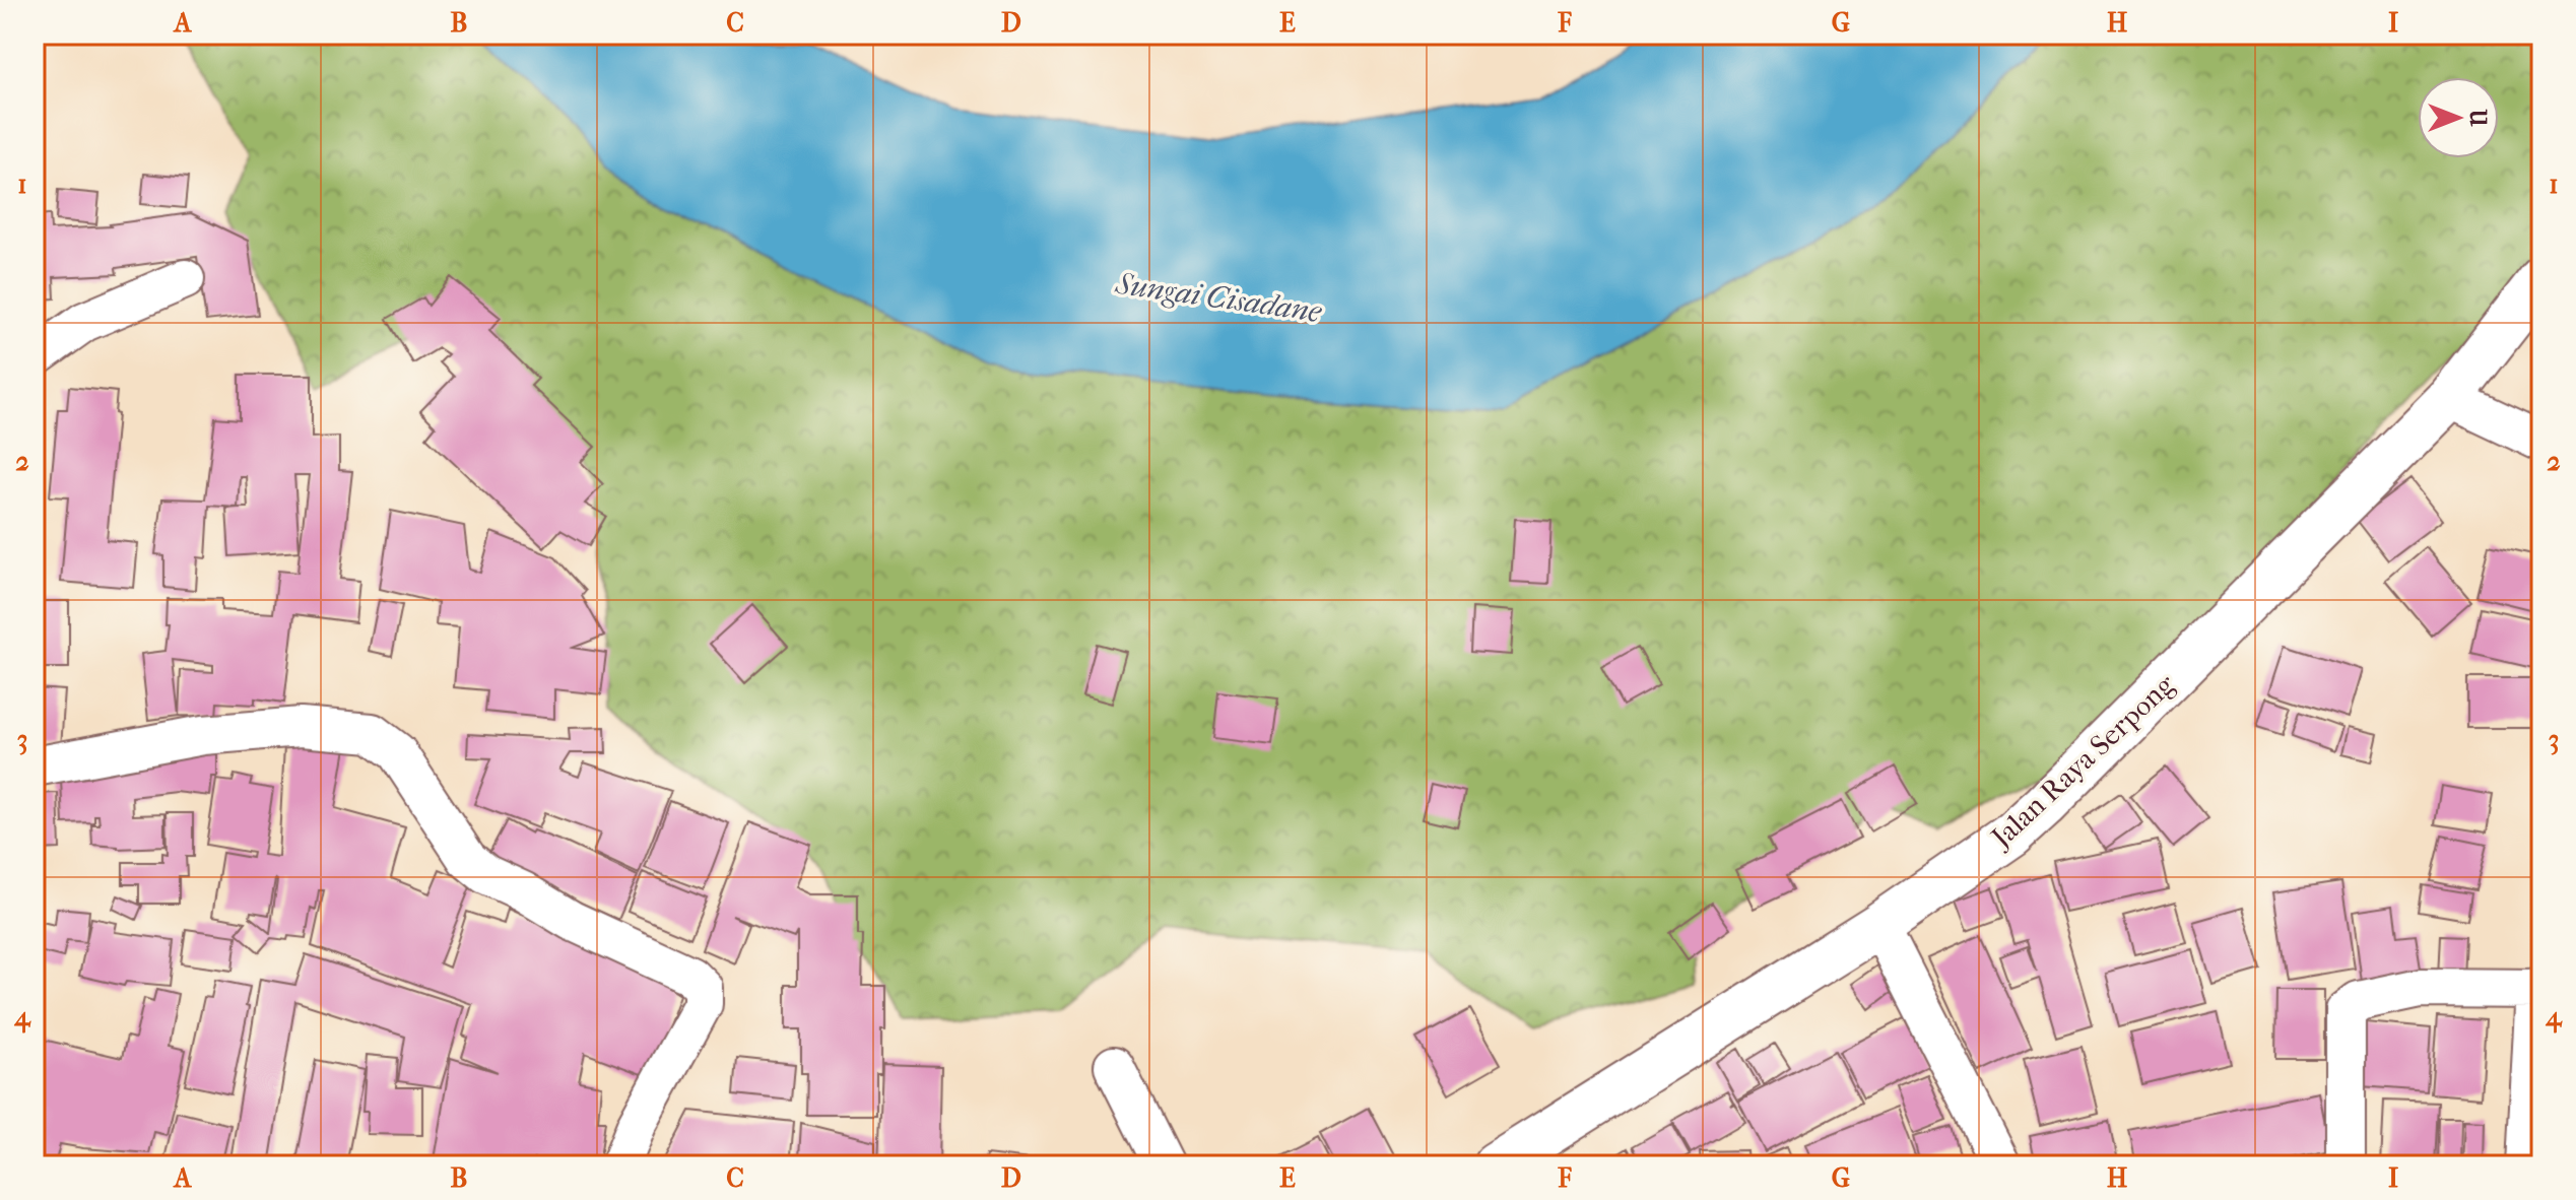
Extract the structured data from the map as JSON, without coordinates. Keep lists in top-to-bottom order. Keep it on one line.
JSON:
{"streets":{"main road":["Jalan Raya Serpong"]},"water":["Sungai Cisadane"],"north":"right","grid":{"columns":["A","B","C","D","E","F","G","H","I"],"rows":["1","2","3","4"]}}
